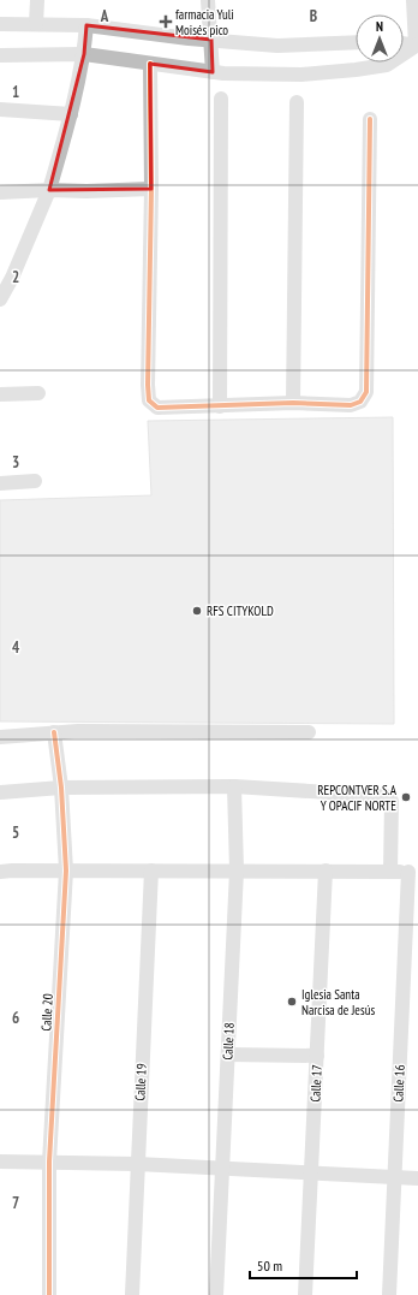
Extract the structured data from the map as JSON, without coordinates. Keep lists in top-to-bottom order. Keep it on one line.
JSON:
{"streets":{"street":["Calle 20","Calle 18","Calle 19","Calle 17","Calle 16"]},"places":{"health":["farmacia Yuli Moisés pico"],"other":["RFS CITYKOLD","REPCONTVER S.A Y OPACIF NORTE","Iglesia Santa Narcisa de Jesús"]},"scale_bar":"50 m","north":"top","grid":{"columns":["A","B"],"rows":["1","2","3","4","5","6","7"]}}
